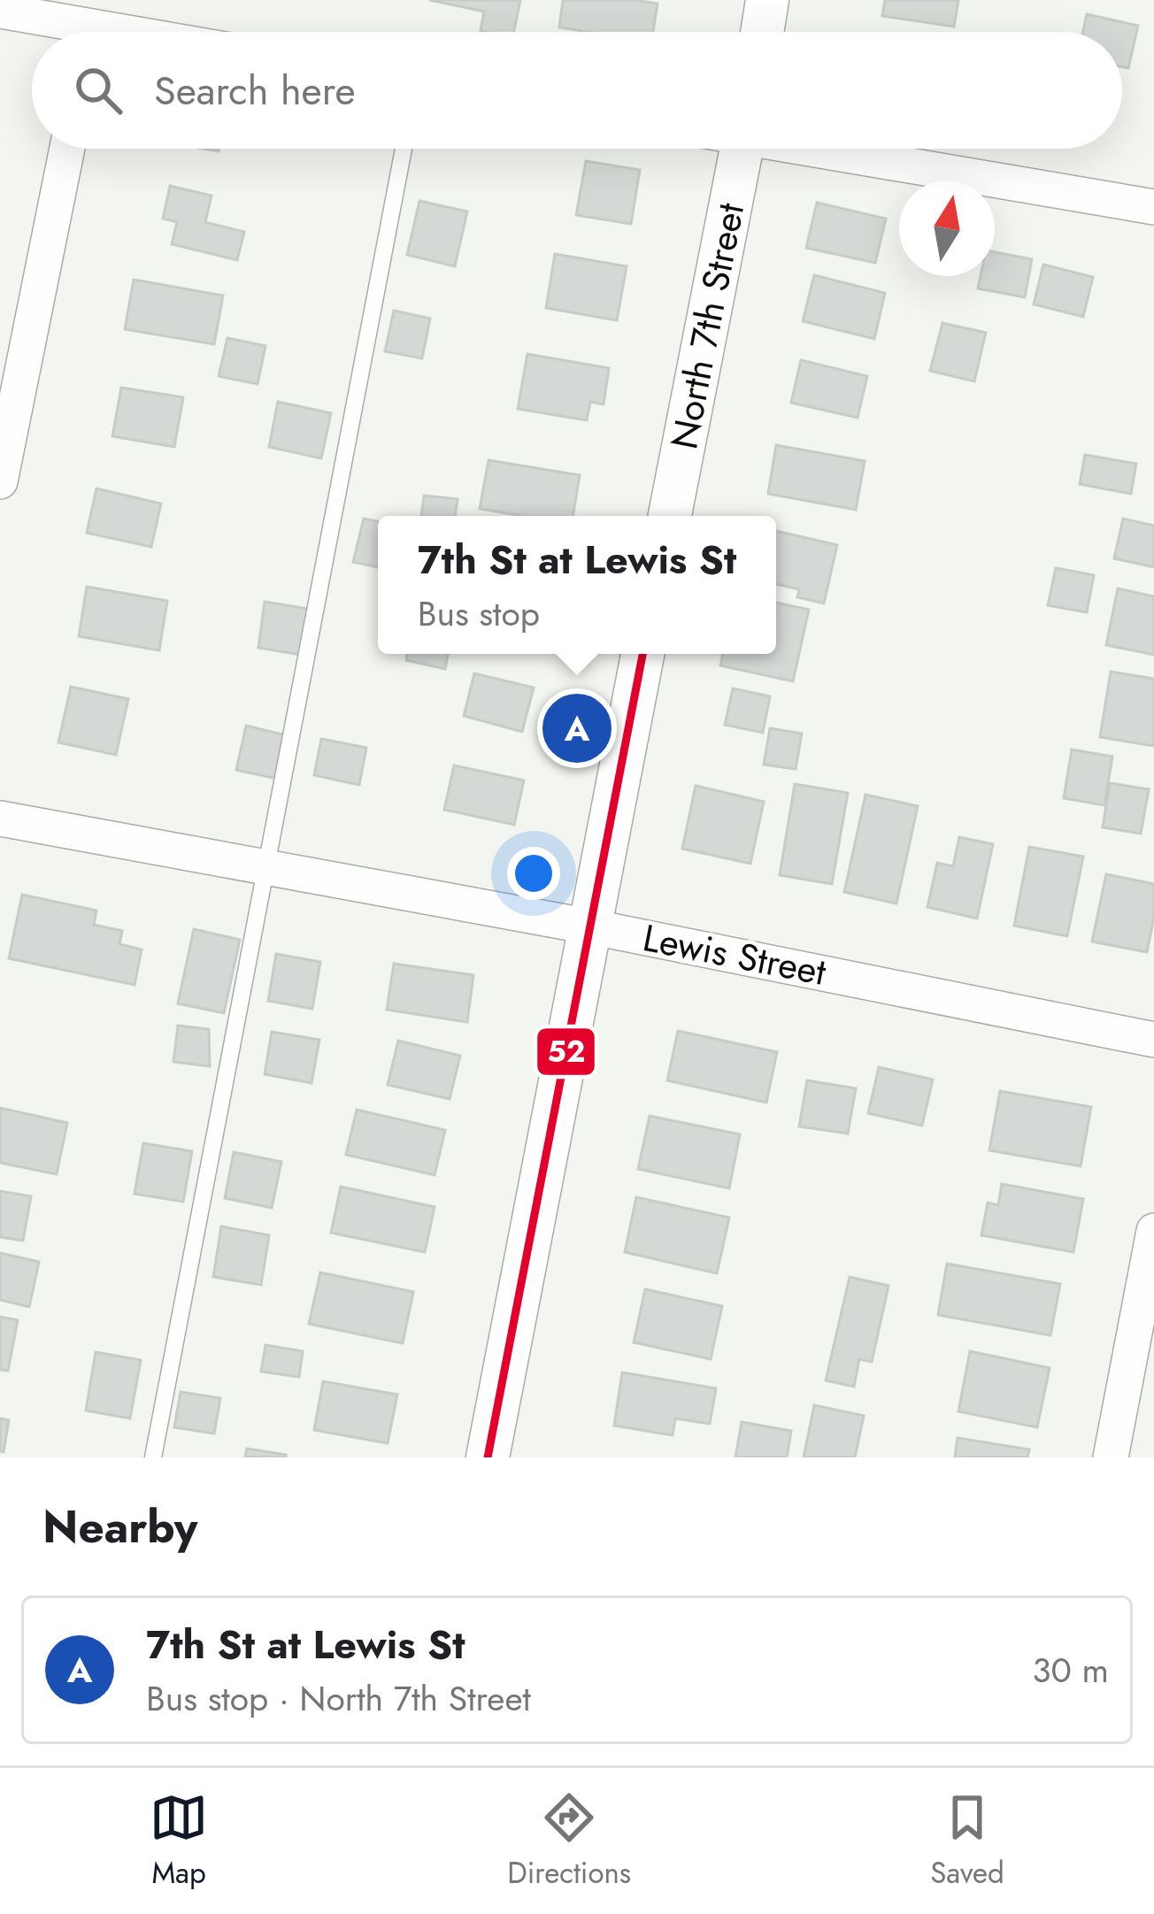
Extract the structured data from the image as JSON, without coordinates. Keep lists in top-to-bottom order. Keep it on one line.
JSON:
{"streets":{"street":["North 7th Street","Lewis Street"]},"lines":["transit line 52"],"north":"top","page":{"search":"Search here","popup":["7th St at Lewis St","Bus stop"],"pins":"A","heading":"Nearby","list":[{"mark":"A","name":"7th St at Lewis St","note":"Bus stop · North 7th Street","value":"30 m"}],"nav":["Map","Directions","Saved"]}}
